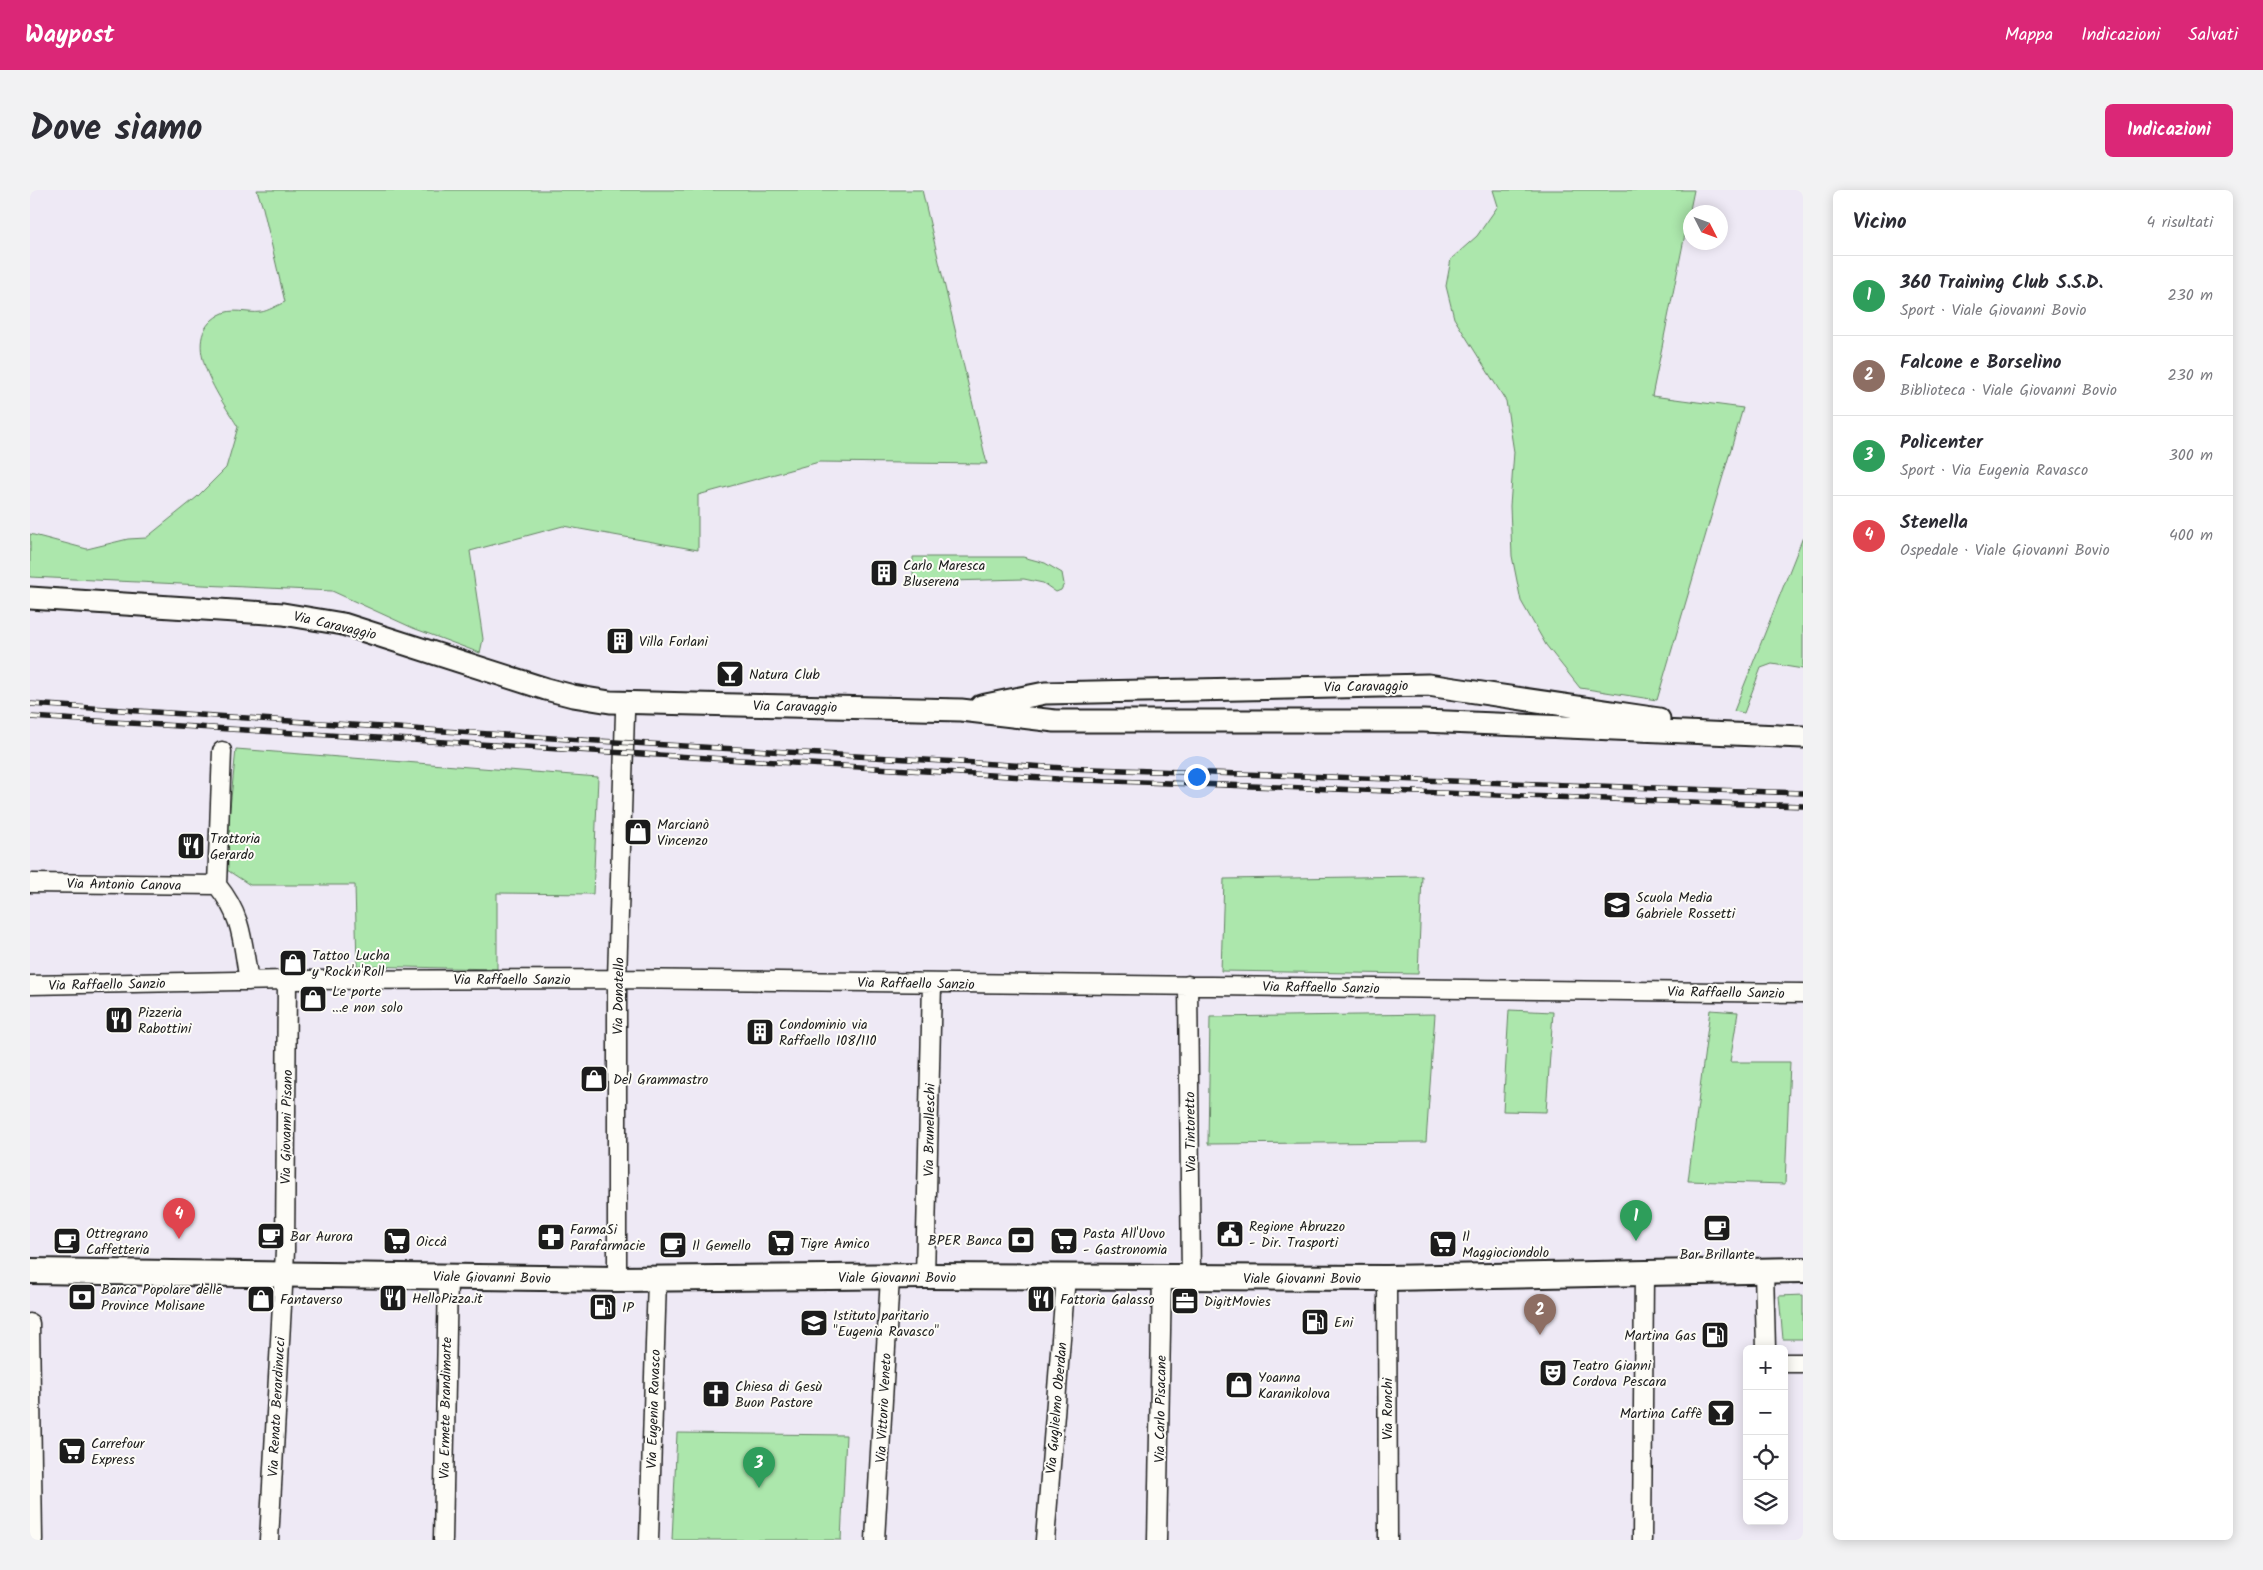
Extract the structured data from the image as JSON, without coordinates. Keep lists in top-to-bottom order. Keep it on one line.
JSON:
{"streets":{"main road":["Viale Giovanni Bovio"],"street":["Via Caravaggio","Via Antonio Canova","Via Raffaello Sanzio","Via Donatello","Via Giovanni Pisano","Via Brunelleschi","Via Tintoretto","Via Renato Berardinucci","Via Ermete Brandimarte","Via Vittorio Veneto","Via Guglielmo Oberdan","Via Eugenia Ravasco","Via Carlo Pisacane","Via Ronchi"]},"crossings":[["Via Caravaggio","Via Donatello"],["Via Raffaello Sanzio","Via Donatello"],["Via Raffaello Sanzio","Via Giovanni Pisano"],["Via Raffaello Sanzio","Via Brunelleschi"],["Via Raffaello Sanzio","Via Tintoretto"],["Via Donatello","Viale Giovanni Bovio"],["Via Giovanni Pisano","Viale Giovanni Bovio"],["Via Giovanni Pisano","Via Renato Berardinucci"],["Via Brunelleschi","Viale Giovanni Bovio"],["Via Tintoretto","Viale Giovanni Bovio"],["Viale Giovanni Bovio","Via Renato Berardinucci"],["Viale Giovanni Bovio","Via Ermete Brandimarte"],["Viale Giovanni Bovio","Via Vittorio Veneto"],["Viale Giovanni Bovio","Via Guglielmo Oberdan"],["Viale Giovanni Bovio","Via Eugenia Ravasco"],["Viale Giovanni Bovio","Via Carlo Pisacane"],["Viale Giovanni Bovio","Via Ronchi"]],"places":{"building":["Carlo Maresca Bluserena","Villa Forlani","Condominio via Raffaello 108/110"],"bar":["Natura Club","Martina Caffè"],"shop":["Marcianò Vincenzo","Tattoo Lucha y Rock'n'Roll","Le porte ...e non solo","Del Grammastro","Fantaverso","Yoanna Karanikolova"],"restaurant":["Trattoria Gerardo","Pizzeria Rabottini","HelloPizza.it","Fattoria Galasso"],"school or university":["Scuola Media Gabriele Rossetti","Istituto paritario \"Eugenia Ravasco\""],"cafe":["Bar Brillante","Bar Aurora","Ottregrano Caffetteria","Il Gemello"],"public building":["Regione Abruzzo - Dir. Trasporti"],"pharmacy":["FarmaSi Parafarmacie"],"bank":["BPER Banca","Banca Popolare delle Province Molisane"],"supermarket":["Oiccà","Pasta All'Uovo - Gastronomia","Tigre Amico","Il Maggiociondolo","Carrefour Express"],"office":["DigitMovies"],"fuel station":["IP","Eni","Martina Gas"],"theatre":["Teatro Gianni Cordova Pescara"],"church":["Chiesa di Gesù Buon Pastore"]},"north":"bottom right","page":{"header":"Waypost","nav":["Mappa","Indicazioni","Salvati"],"title":"Dove siamo","buttons":"Indicazioni","heading":["Vicino","4 risultati"],"list":[{"mark":"1","name":"360 Training Club S.S.D.","note":"Sport · Viale Giovanni Bovio","value":"230 m"},{"mark":"2","name":"Falcone e Borselino","note":"Biblioteca · Viale Giovanni Bovio","value":"230 m"},{"mark":"3","name":"Policenter","note":"Sport · Via Eugenia Ravasco","value":"300 m"},{"mark":"4","name":"Stenella","note":"Ospedale · Viale Giovanni Bovio","value":"400 m"}],"pins":["4","1","2","3"],"map_buttons":["+","−"]}}
